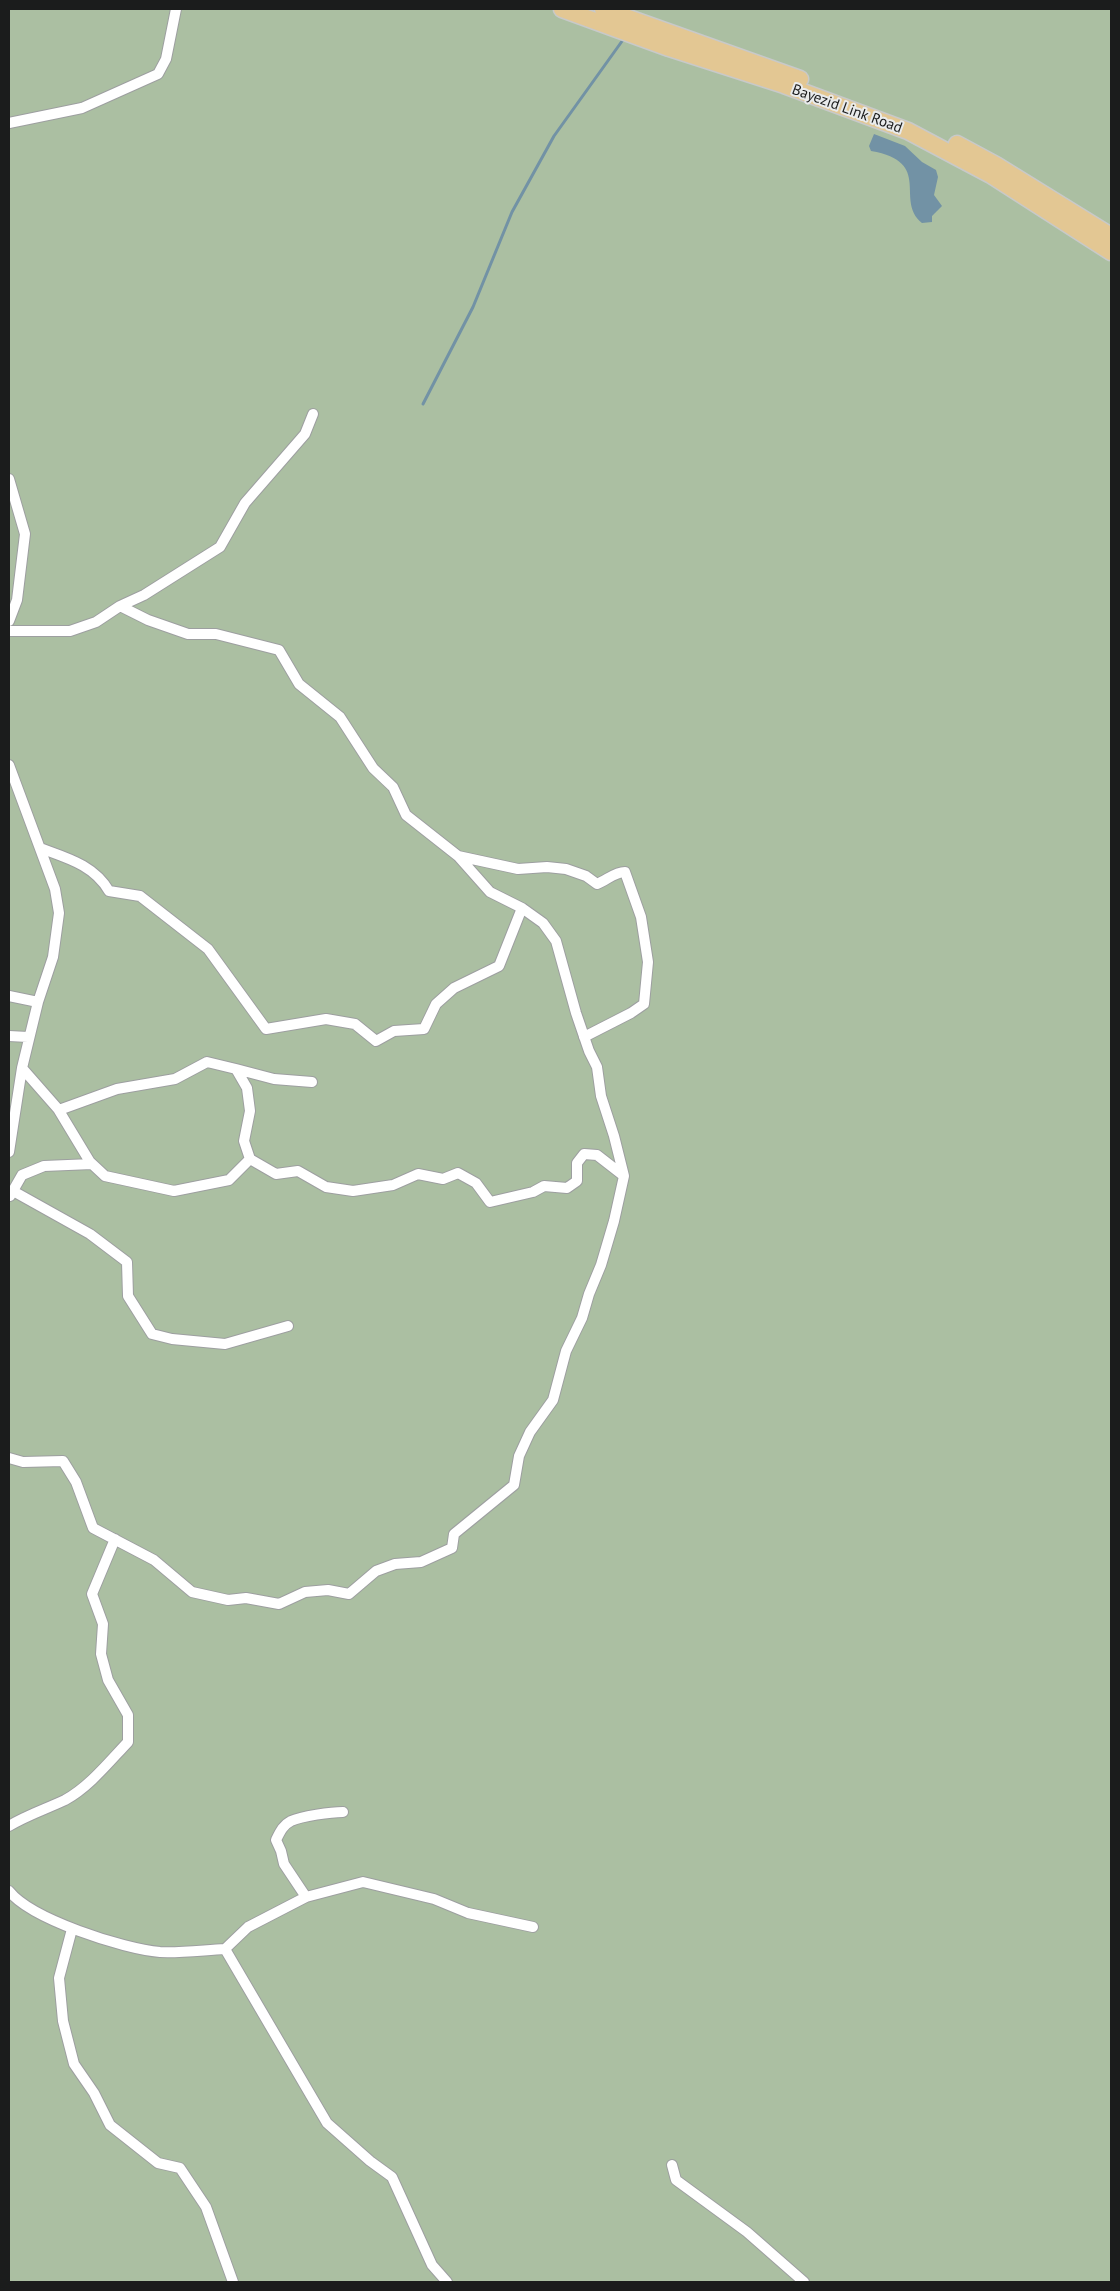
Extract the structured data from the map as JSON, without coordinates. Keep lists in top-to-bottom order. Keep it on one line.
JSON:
{"streets":{"main road":["Bayezid Link Road"]}}
